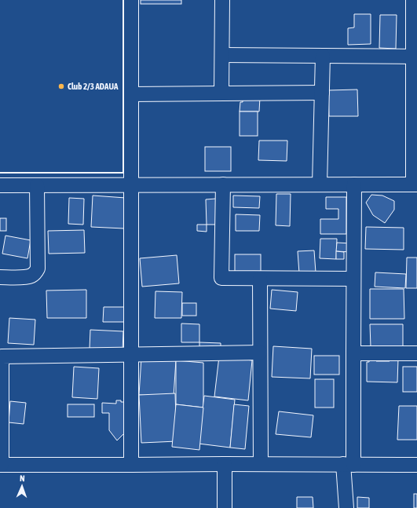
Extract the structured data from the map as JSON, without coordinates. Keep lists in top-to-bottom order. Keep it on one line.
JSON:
{"places":["Club 2/3 ADAUA"],"north":"top"}
